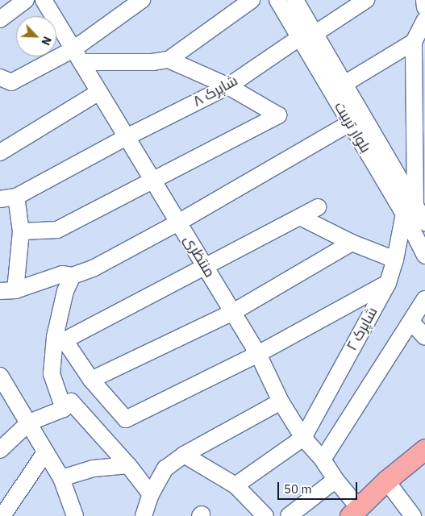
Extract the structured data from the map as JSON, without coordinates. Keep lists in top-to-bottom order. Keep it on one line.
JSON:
{"streets":{"street":["شاپرک ۸","بلوار تربیت","منتظری","شاپرک ۲"]},"crossings":[["شاپرک ۸","بلوار تربیت"],["شاپرک ۸","منتظری"],["بلوار تربیت","شاپرک ۲"],["منتظری","شاپرک ۲"]],"scale_bar":"50 m","north":"bottom right"}
